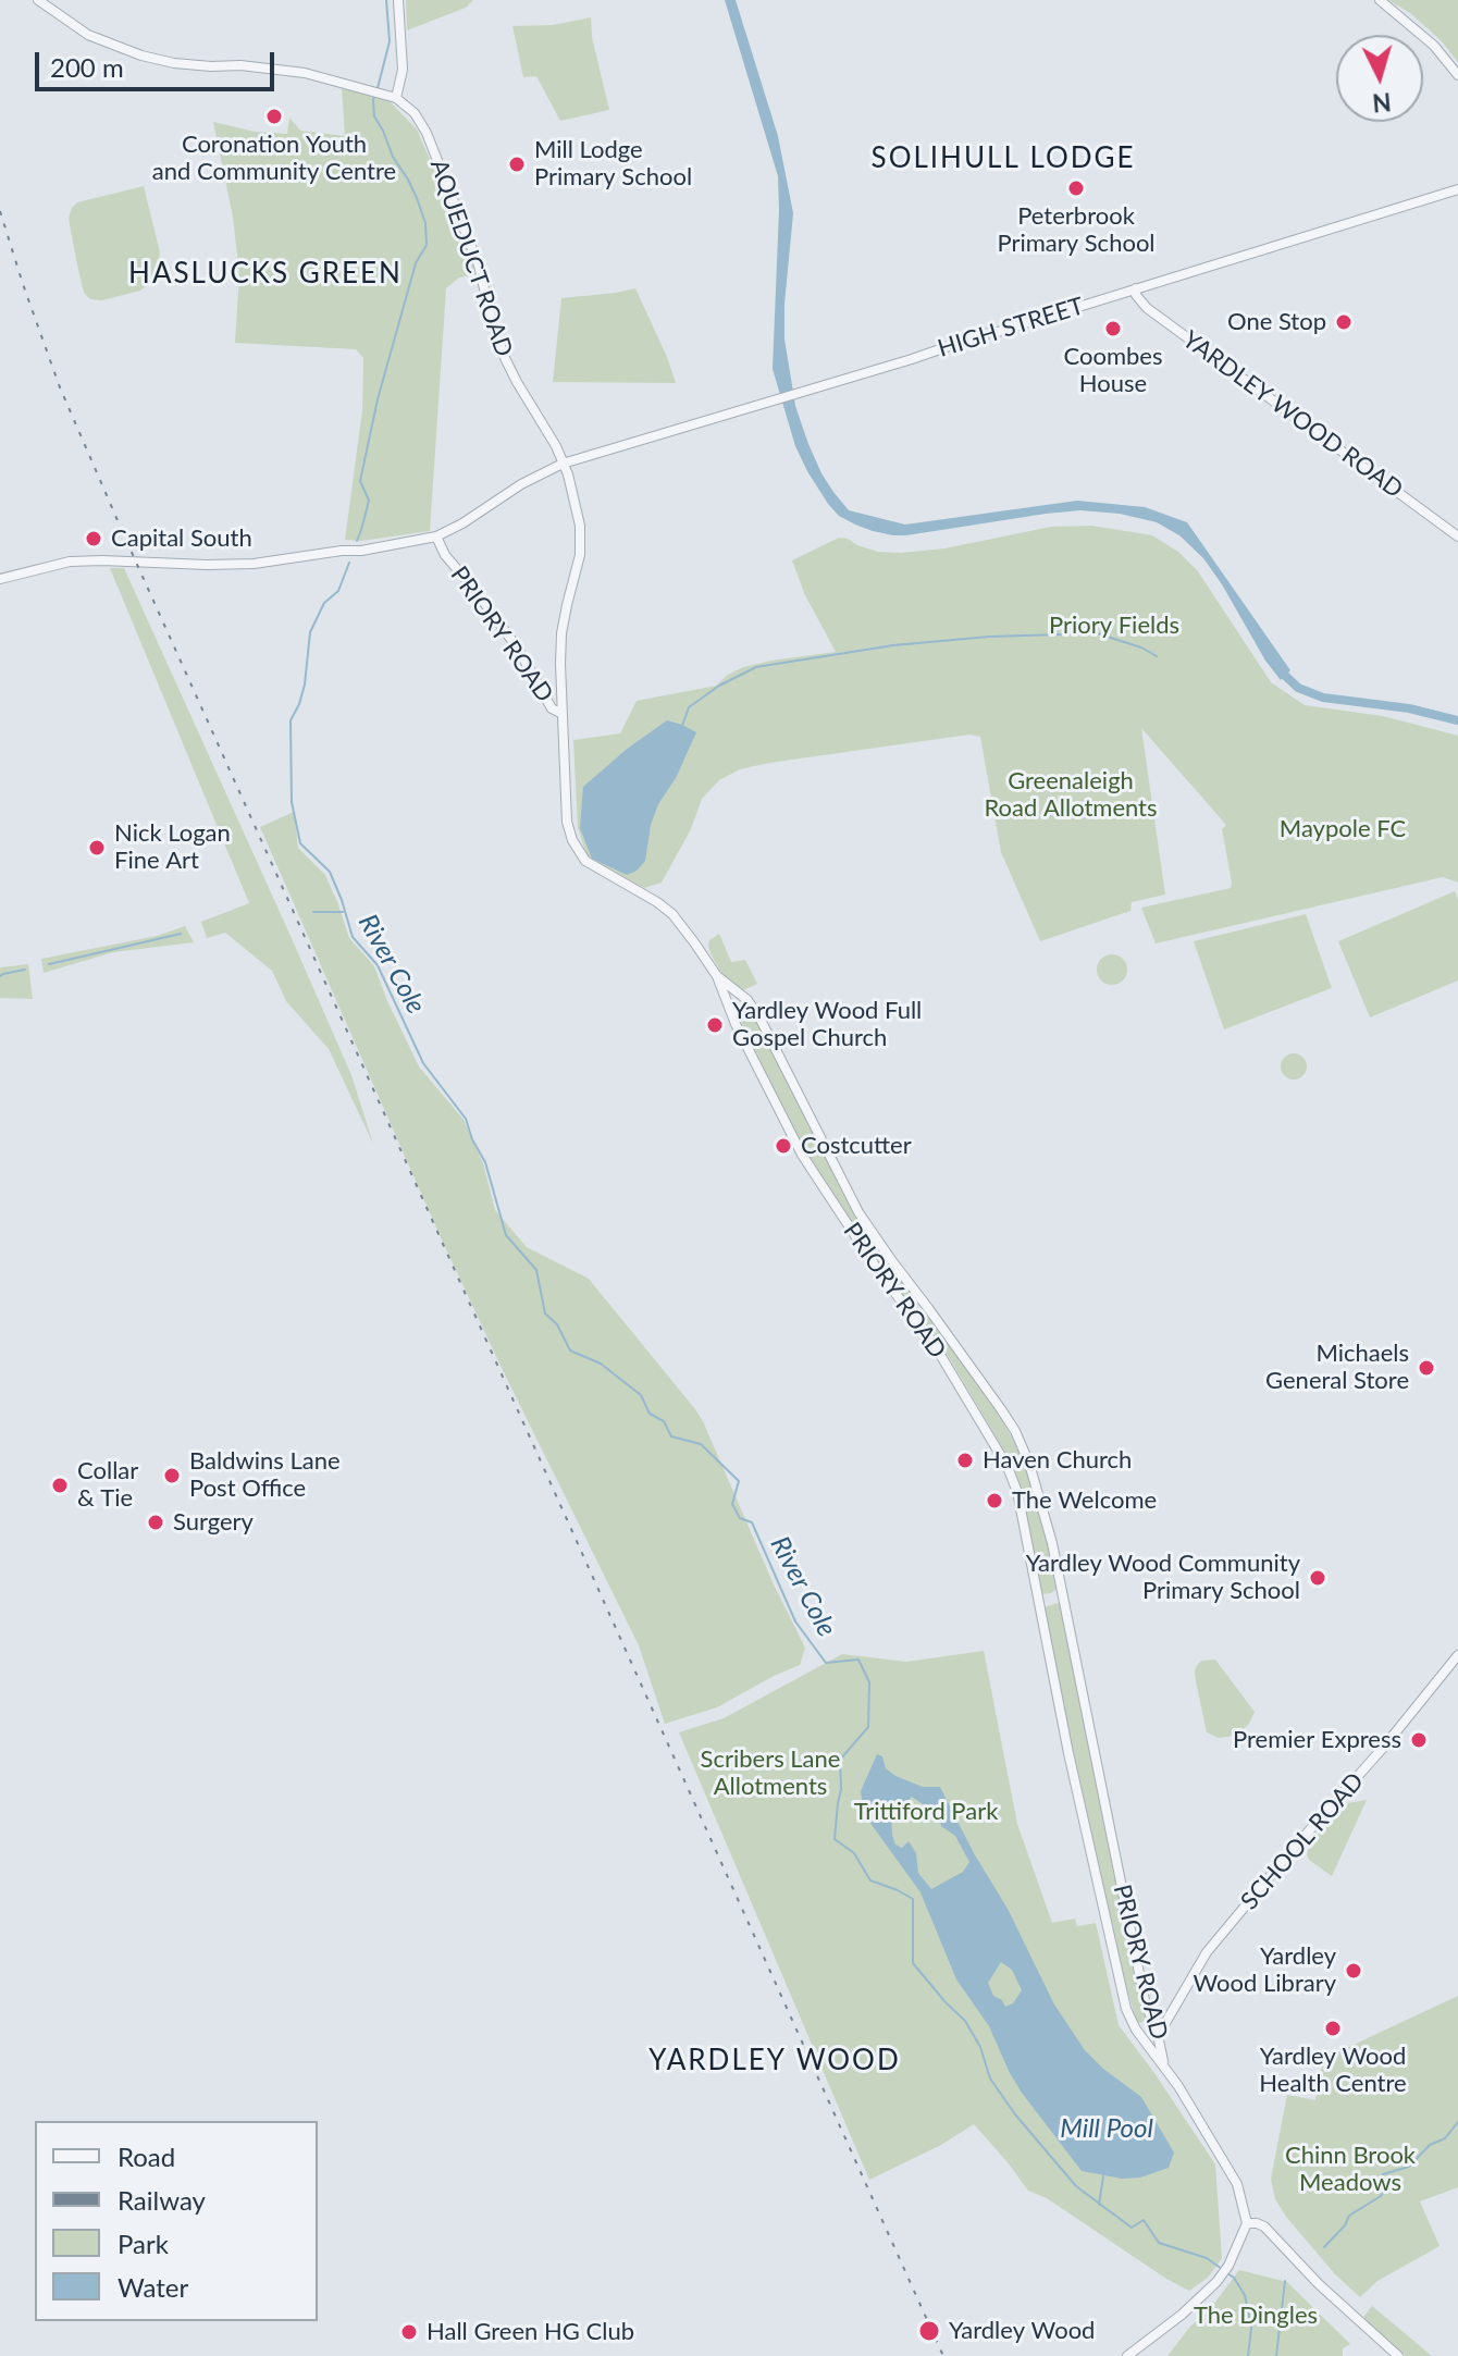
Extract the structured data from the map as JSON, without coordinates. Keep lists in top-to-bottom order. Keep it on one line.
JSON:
{"streets":{"street":["AQUEDUCT ROAD","HIGH STREET","YARDLEY WOOD ROAD","PRIORY ROAD","SCHOOL ROAD"]},"crossings":[["AQUEDUCT ROAD","HIGH STREET"],["AQUEDUCT ROAD","PRIORY ROAD"],["HIGH STREET","YARDLEY WOOD ROAD"],["HIGH STREET","PRIORY ROAD"],["PRIORY ROAD","SCHOOL ROAD"]],"districts":["SOLIHULL LODGE","HASLUCKS GREEN","YARDLEY WOOD"],"water":["River Cole","Mill Pool"],"parks":["Priory Fields","Greenaleigh Road Allotments","Maypole FC","Scribers Lane Allotments","Trittiford Park","Chinn Brook Meadows","The Dingles"],"places":["Coronation Youth and Community Centre","Mill Lodge Primary School","Peterbrook Primary School","One Stop","Coombes House","Capital South","Nick Logan Fine Art","Yardley Wood Full Gospel Church","Costcutter","Michaels General Store","Haven Church","Baldwins Lane Post Office","Collar & Tie","The Welcome","Surgery","Yardley Wood Community Primary School","Premier Express","Yardley Wood Library","Yardley Wood Health Centre","Yardley Wood","Hall Green HG Club"],"legend":["Road","Railway","Park","Water"],"scale_bar":"200 m","north":"bottom"}
